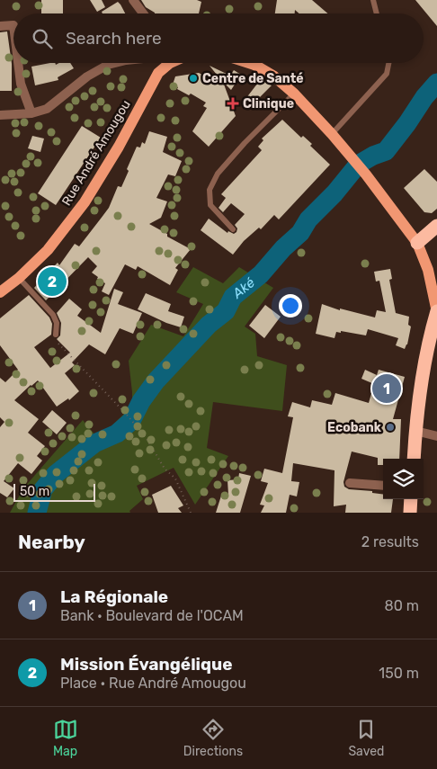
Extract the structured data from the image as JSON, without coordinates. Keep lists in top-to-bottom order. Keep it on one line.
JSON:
{"streets":{"main road":["Rue André Amougou"]},"water":["Aké"],"places":{"other":["Centre de Santé","Ecobank"],"health":["Clinique"]},"scale_bar":"50 m","page":{"search":"Search here","pins":["2","1"],"scale":"50 m","heading":["Nearby","2 results"],"list":[{"mark":"1","name":"La Régionale","note":"Bank · Boulevard de l'OCAM","value":"80 m"},{"mark":"2","name":"Mission Évangélique","note":"Place · Rue André Amougou","value":"150 m"}],"nav":["Map","Directions","Saved"]}}
